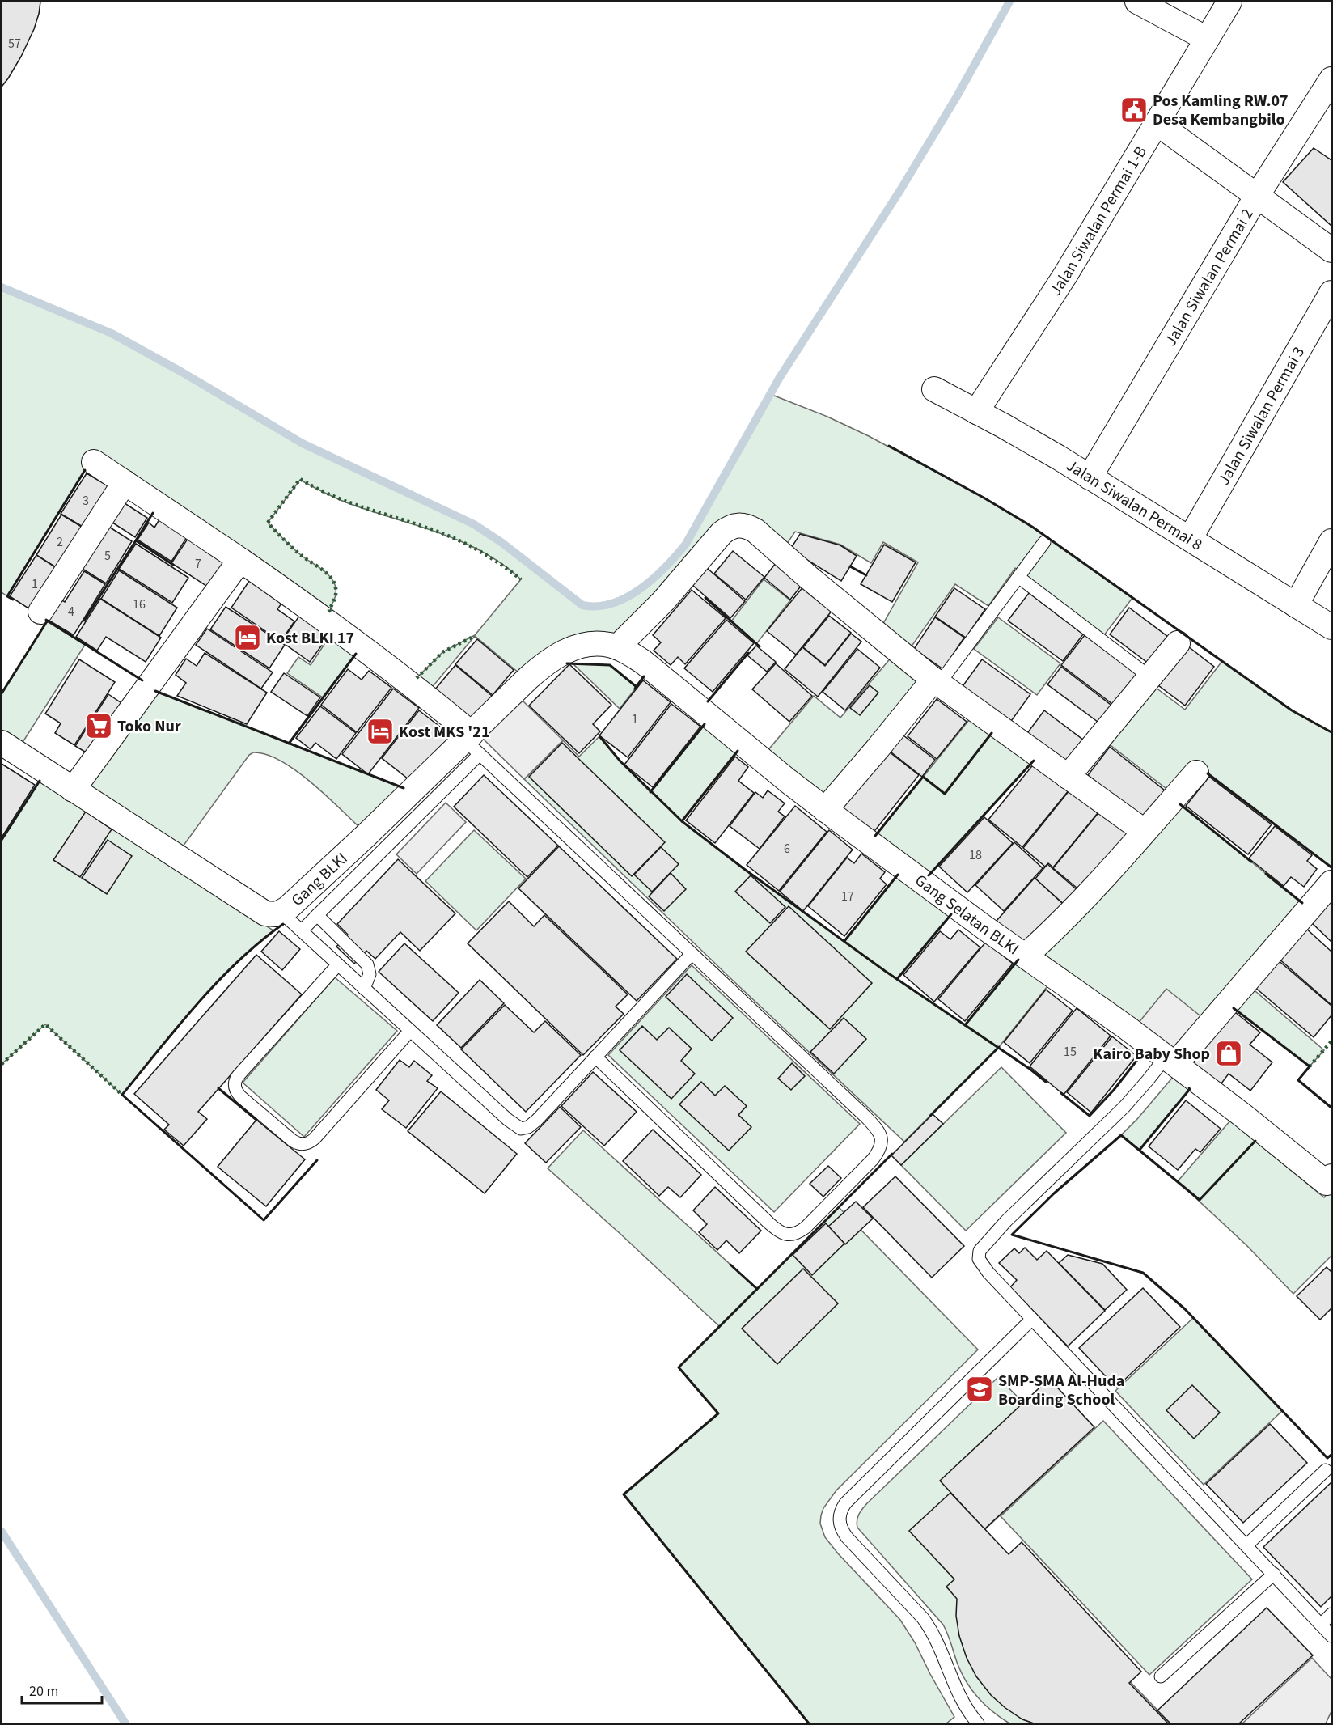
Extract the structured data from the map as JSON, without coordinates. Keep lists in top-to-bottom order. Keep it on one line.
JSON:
{"streets":{"street":["Jalan Siwalan Permai 1-B","Jalan Siwalan Permai 2","Jalan Siwalan Permai 3","Jalan Siwalan Permai 8","Gang BLKI","Gang Selatan BLKI"]},"crossings":[["Jalan Siwalan Permai 1-B","Jalan Siwalan Permai 8"],["Jalan Siwalan Permai 2","Jalan Siwalan Permai 8"],["Jalan Siwalan Permai 3","Jalan Siwalan Permai 8"],["Gang BLKI","Gang Selatan BLKI"]],"places":{"public building":["Pos Kamling RW.07 Desa Kembangbilo"],"hotel":["Kost BLKI 17","Kost MKS '21"],"supermarket":["Toko Nur"],"shop":["Kairo Baby Shop"],"school or university":["SMP-SMA Al-Huda Boarding School"]},"house_numbers":["57","3","2","5","7","1","16","4","1","6","18","17","15"],"scale_bar":"20 m"}
